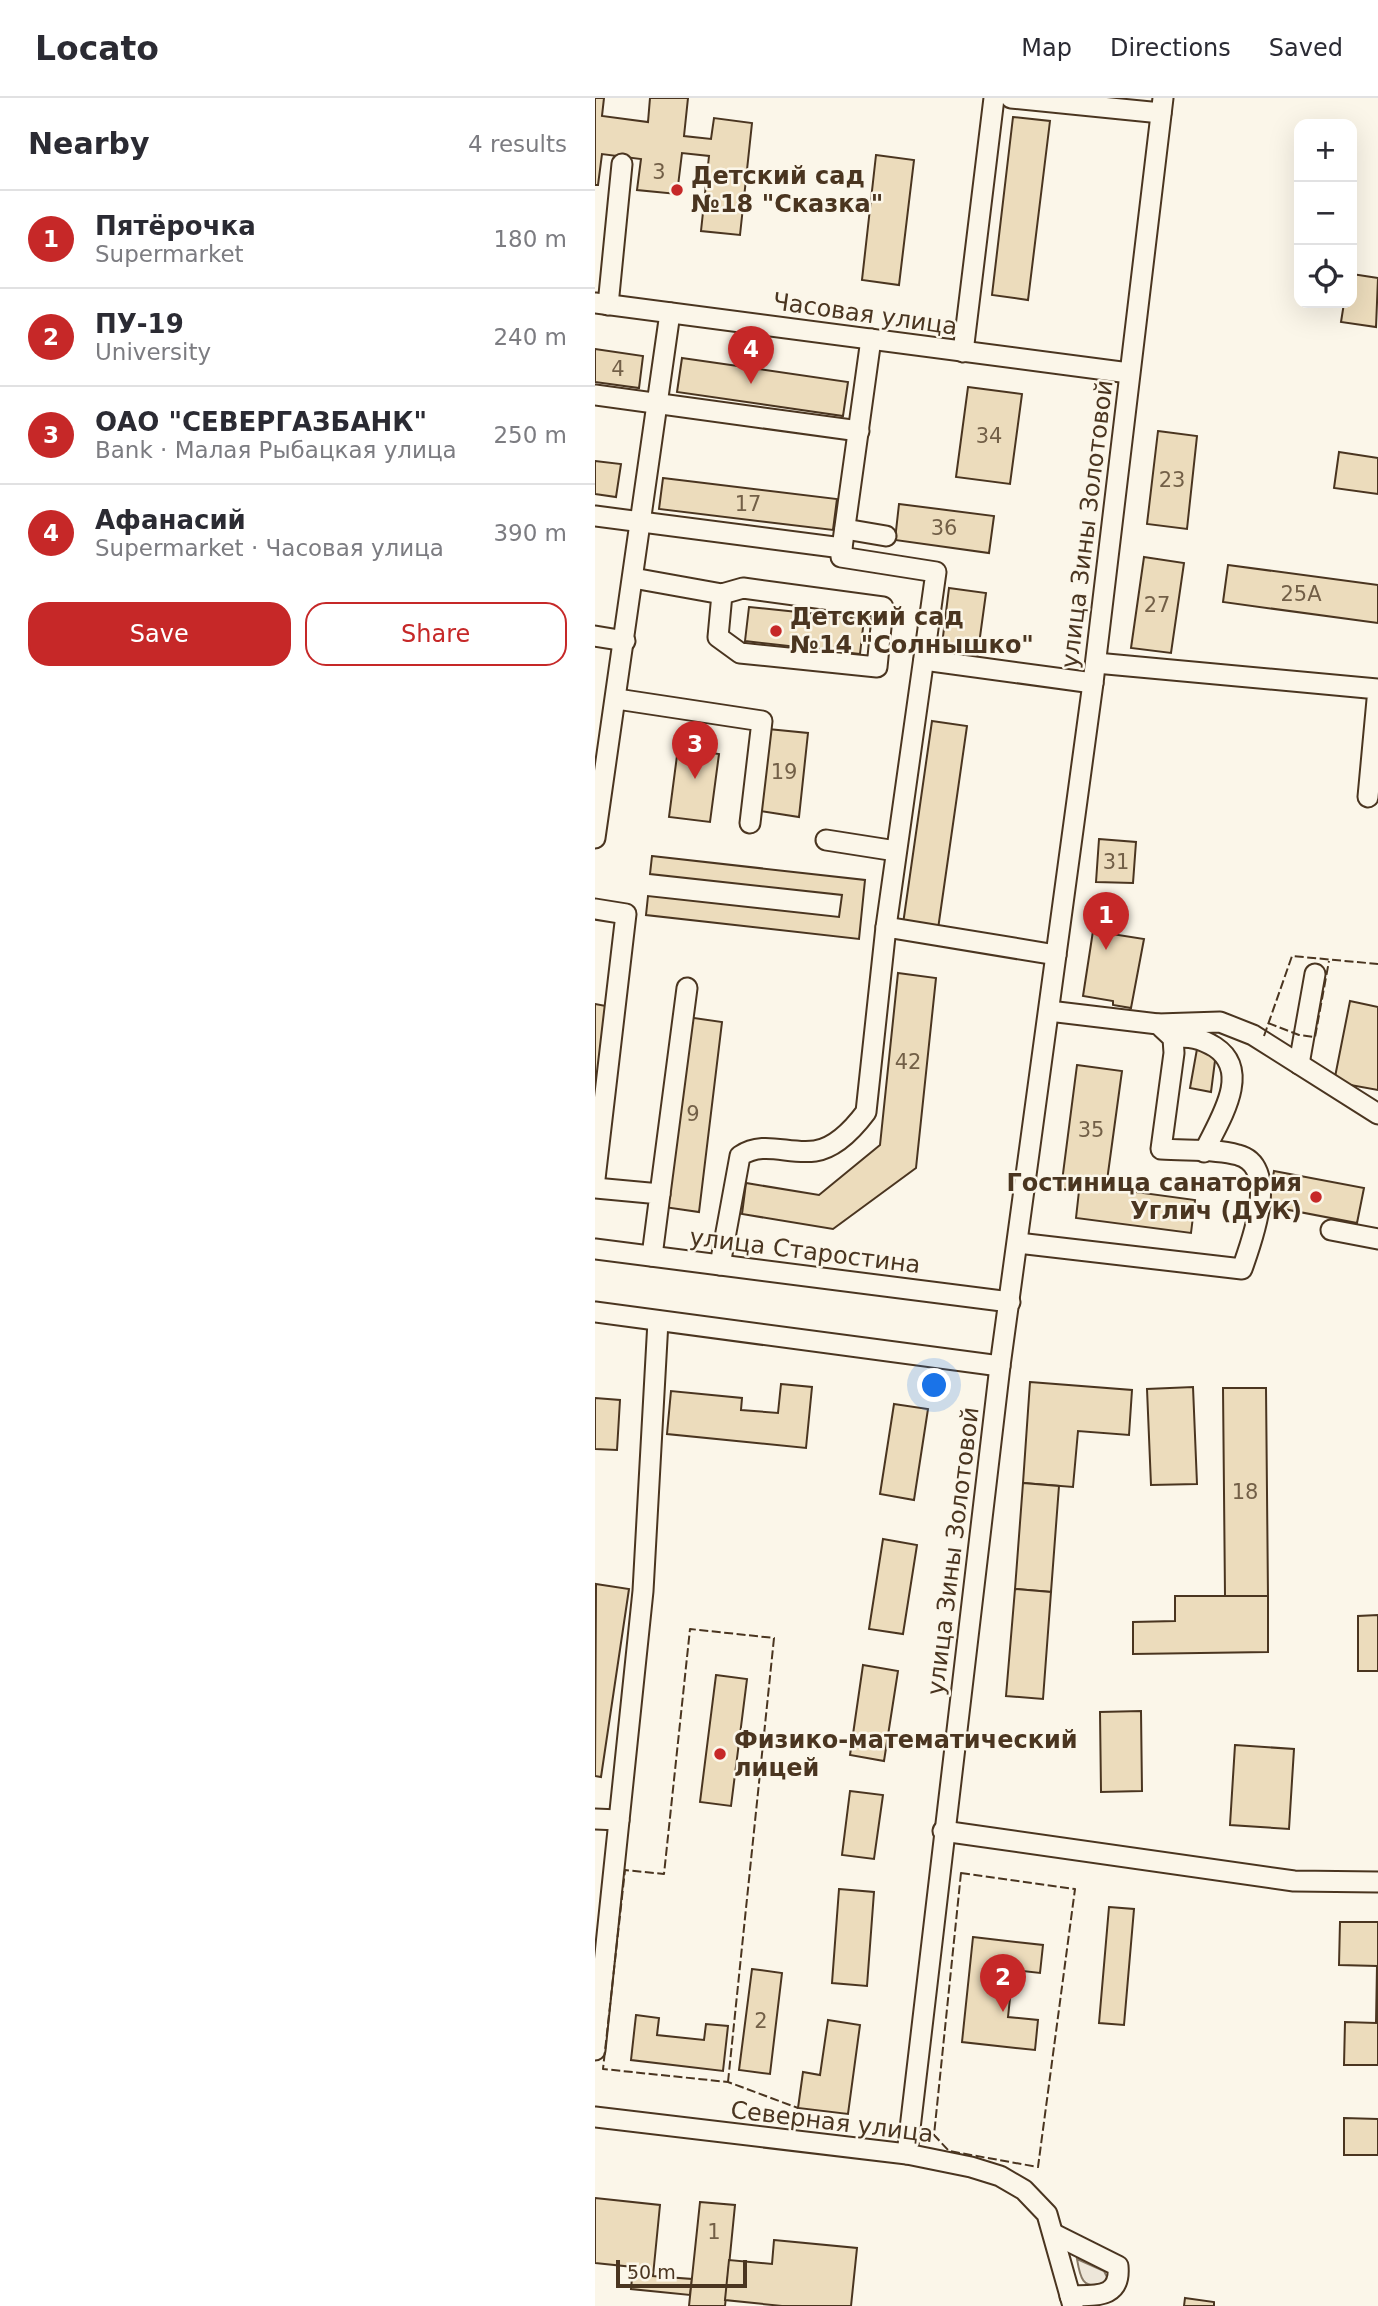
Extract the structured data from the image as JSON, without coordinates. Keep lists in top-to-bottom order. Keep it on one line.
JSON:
{"streets":{"street":["Часовая улица","улица Зины Золотовой","улица Старостина","Северная улица"]},"crossings":[["Часовая улица","улица Зины Золотовой"],["улица Зины Золотовой","улица Старостина"],["улица Зины Золотовой","Северная улица"]],"places":["Детский сад №18 \"Сказка\"","Детский сад №14 \"Солнышко\"","Гостиница санатория Углич (ДУК)","Физико-математический лицей"],"house_numbers":["3","4","34","23","17","36","25А","27","19","31","42","9","35","18","2","1"],"scale_bar":"50 m","page":{"header":"Locato","nav":["Map","Directions","Saved"],"heading":["Nearby","4 results"],"map_buttons":["+","−"],"list":[{"mark":"1","name":"Пятёрочка","note":"Supermarket","value":"180 m"},{"mark":"2","name":"ПУ-19","note":"University","value":"240 m"},{"mark":"3","name":"ОАО \"СЕВЕРГАЗБАНК\"","note":"Bank · Малая Рыбацкая улица","value":"250 m"},{"mark":"4","name":"Афанасий","note":"Supermarket · Часовая улица","value":"390 m"}],"pins":["4","3","1","2"],"buttons":["Save","Share"],"scale":"50 m"}}
